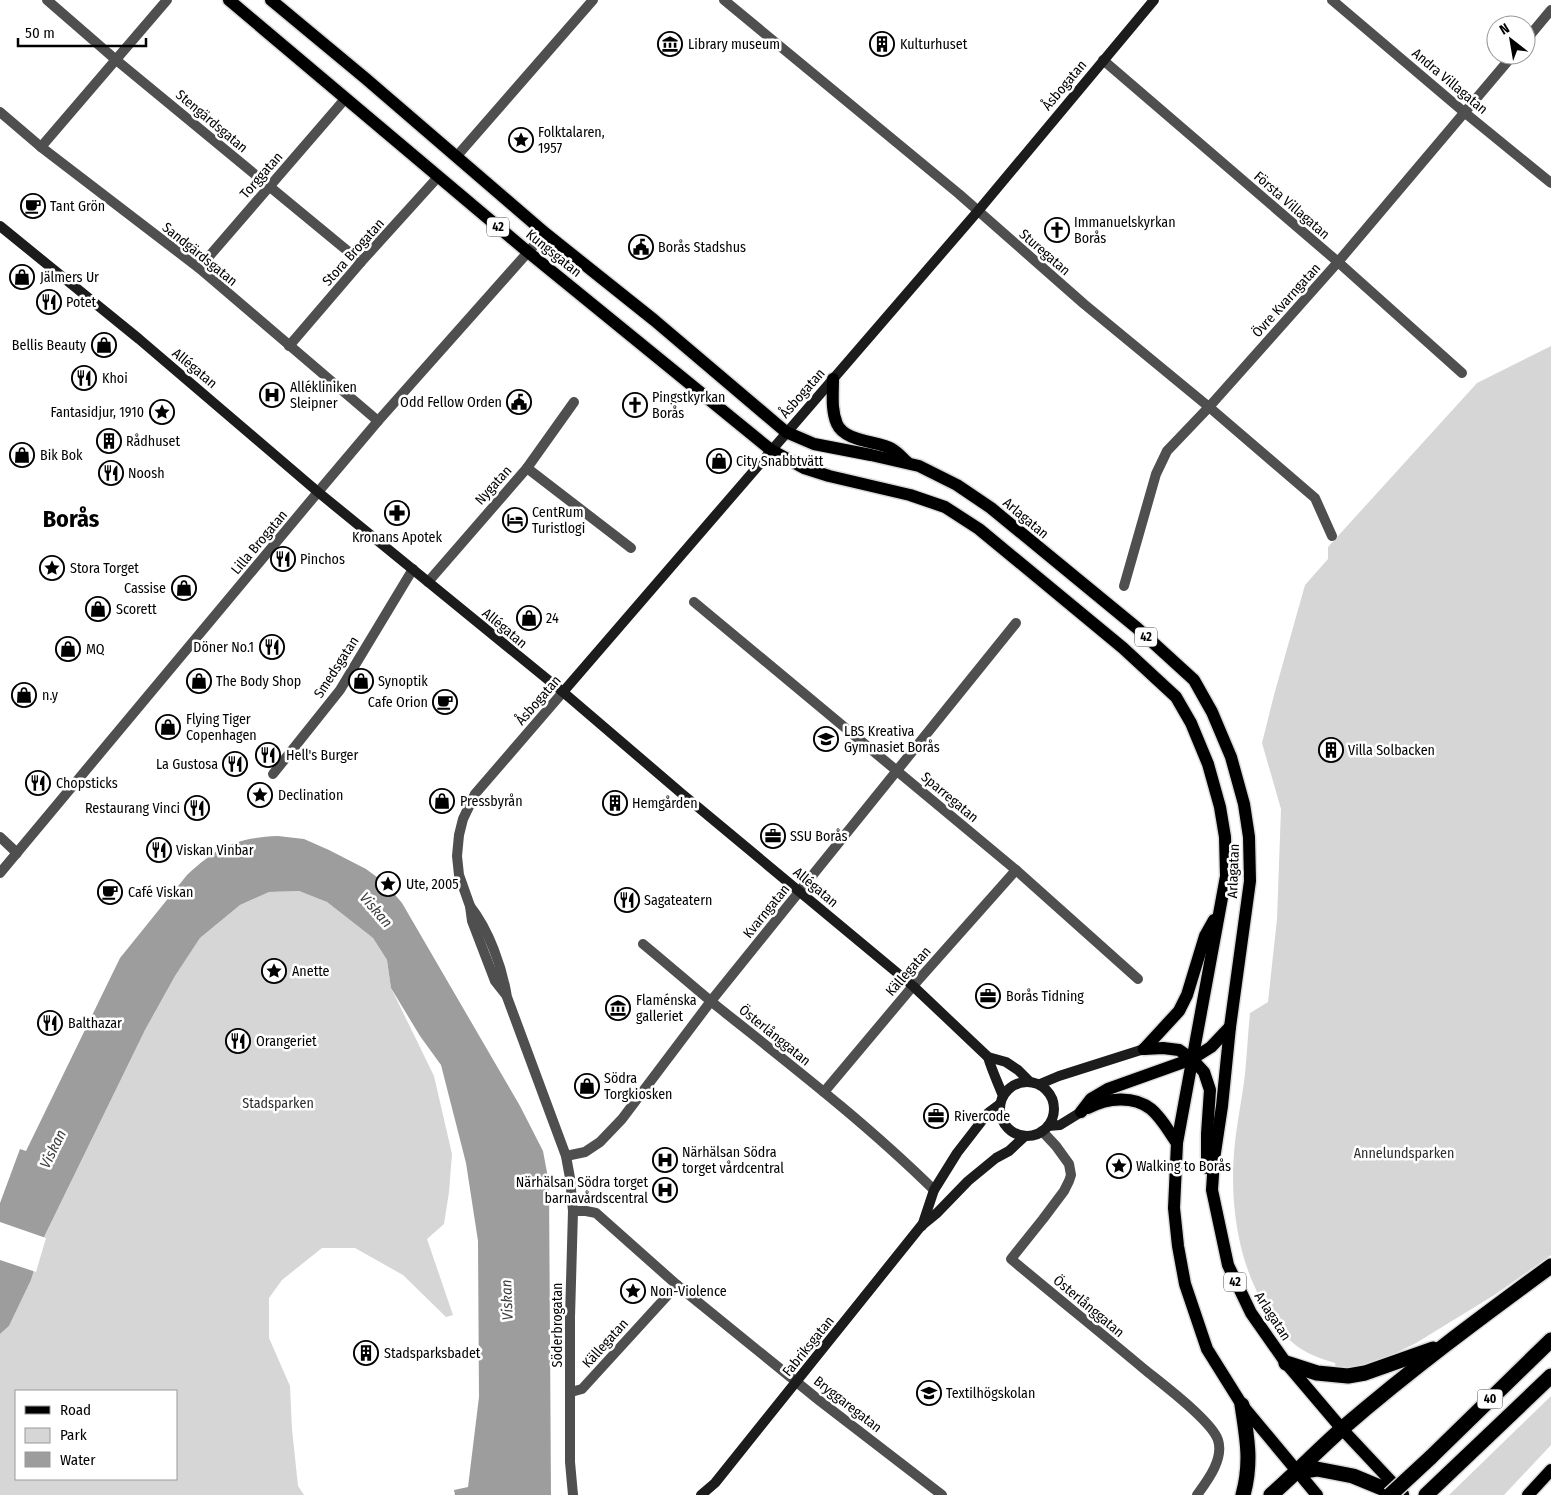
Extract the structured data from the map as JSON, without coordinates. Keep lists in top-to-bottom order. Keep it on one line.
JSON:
{"streets":{"highway":["40"],"main road":["42","Kungsgatan","Arlagatan"],"street":["Andra Villagatan","Åsbogatan","Stengärdsgatan","Torggatan","Första Villagatan","Stora Brogatan","Sturegatan","Sandgärdsgatan","Övre Kvarngatan","Allégatan","Nygatan","Lilla Brogatan","Smedsgatan","Sparregatan","Kvarngatan","Källegatan","Österlånggatan","Söderbrogatan","Fabriksgatan","Bryggaregatan"]},"crossings":[["Andra Villagatan","Övre Kvarngatan"],["Åsbogatan","Första Villagatan"],["Åsbogatan","Sturegatan"],["Åsbogatan","Kungsgatan"],["Åsbogatan","Allégatan"],["Åsbogatan","Arlagatan"],["Åsbogatan","Söderbrogatan"],["Stengärdsgatan","Torggatan"],["Stengärdsgatan","Stora Brogatan"],["Torggatan","Kungsgatan"],["Torggatan","Sandgärdsgatan"],["Första Villagatan","Övre Kvarngatan"],["Stora Brogatan","Kungsgatan"],["Stora Brogatan","Sandgärdsgatan"],["Sturegatan","Övre Kvarngatan"],["Kungsgatan","Arlagatan"],["Kungsgatan","Lilla Brogatan"],["Sandgärdsgatan","Lilla Brogatan"],["Allégatan","Nygatan"],["Allégatan","Lilla Brogatan"],["Allégatan","Smedsgatan"],["Allégatan","Kvarngatan"],["Allégatan","Källegatan"],["Allégatan","Österlånggatan"],["Allégatan","Fabriksgatan"],["Sparregatan","Kvarngatan"],["Sparregatan","Källegatan"],["Kvarngatan","Österlånggatan"],["Kvarngatan","Söderbrogatan"],["Källegatan","Österlånggatan"],["Källegatan","Söderbrogatan"],["Källegatan","Bryggaregatan"],["Österlånggatan","Fabriksgatan"],["Söderbrogatan","Bryggaregatan"],["Fabriksgatan","Bryggaregatan"]],"districts":["Borås"],"water":["Viskan"],"parks":["Stadsparken","Annelundsparken"],"places":{"museum":["Library museum","Flaménska galleriet"],"building":["Kulturhuset","Rådhuset","Villa Solbacken","Hemgården","Stadsparksbadet"],"place":["Folktalaren, 1957","Fantasidjur, 1910","Stora Torget","Declination","Ute, 2005","Anette","Walking to Borås","Non-Violence"],"cafe":["Tant Grön","Cafe Orion","Café Viskan"],"church":["Immanuelskyrkan Borås","Pingstkyrkan Borås"],"public building":["Borås Stadshus","Odd Fellow Orden"],"shop":["Jälmers Ur","Bellis Beauty","Bik Bok","City Snabbtvätt","Cassise","Scorett","24","MQ","The Body Shop","Synoptik","n.y","Flying Tiger Copenhagen","Pressbyrån","Södra Torgkiosken"],"restaurant":["Potet","Khoi","Noosh","Pinchos","Döner No.1","Hell's Burger","La Gustosa","Chopsticks","Restaurang Vinci","Viskan Vinbar","Sagateatern","Balthazar","Orangeriet"],"hospital":["Allékliniken Sleipner","Närhälsan Södra torget vårdcentral","Närhälsan Södra torget barnavårdscentral"],"pharmacy":["Kronans Apotek"],"hotel":["CentRum Turistlogi"],"school or university":["LBS Kreativa Gymnasiet Borås","Textilhögskolan"],"office":["SSU Borås","Borås Tidning","Rivercode"]},"legend":["Road","Park","Water"],"scale_bar":"50 m","north":"top left"}
